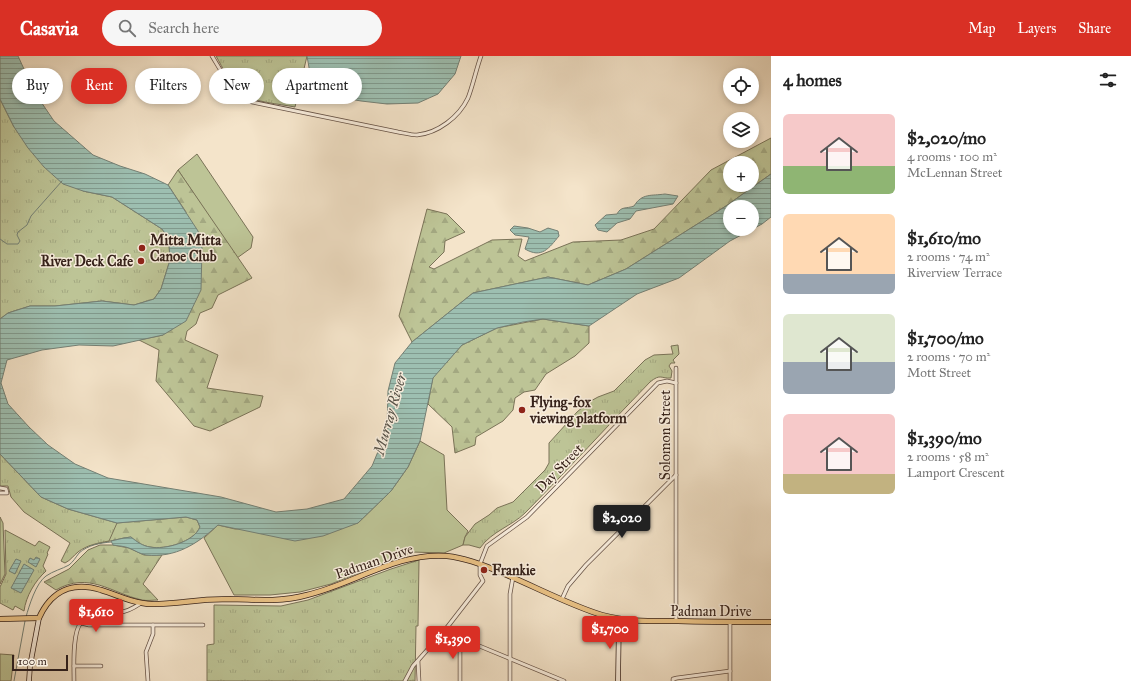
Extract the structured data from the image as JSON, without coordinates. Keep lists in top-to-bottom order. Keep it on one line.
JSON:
{"streets":{"main road":["Padman Drive"],"street":["Solomon Street","Day Street"]},"crossings":[["Solomon Street","Day Street"],["Solomon Street","Padman Drive"],["Day Street","Padman Drive"]],"water":["Murray River"],"places":["Mitta Mitta Canoe Club","River Deck Cafe","Flying-fox viewing platform","Frankie"],"scale_bar":"100 m","page":{"header":"Casavia","search":"Search here","nav":["Map","Layers","Share"],"heading":"4 homes","map_buttons":["+","−"],"chip":["Buy","Rent","Filters","New","Apartment"],"list":[{"name":"$2,020/mo","note":"4 rooms · 100 m² · McLennan Street"},{"name":"$1,610/mo","note":"2 rooms · 74 m² · Riverview Terrace"},{"name":"$1,700/mo","note":"2 rooms · 70 m² · Mott Street"},{"name":"$1,390/mo","note":"2 rooms · 58 m² · Lamport Crescent"}],"price":["$2,020","$1,610","$1,700","$1,390"],"scale":"100 m"}}
